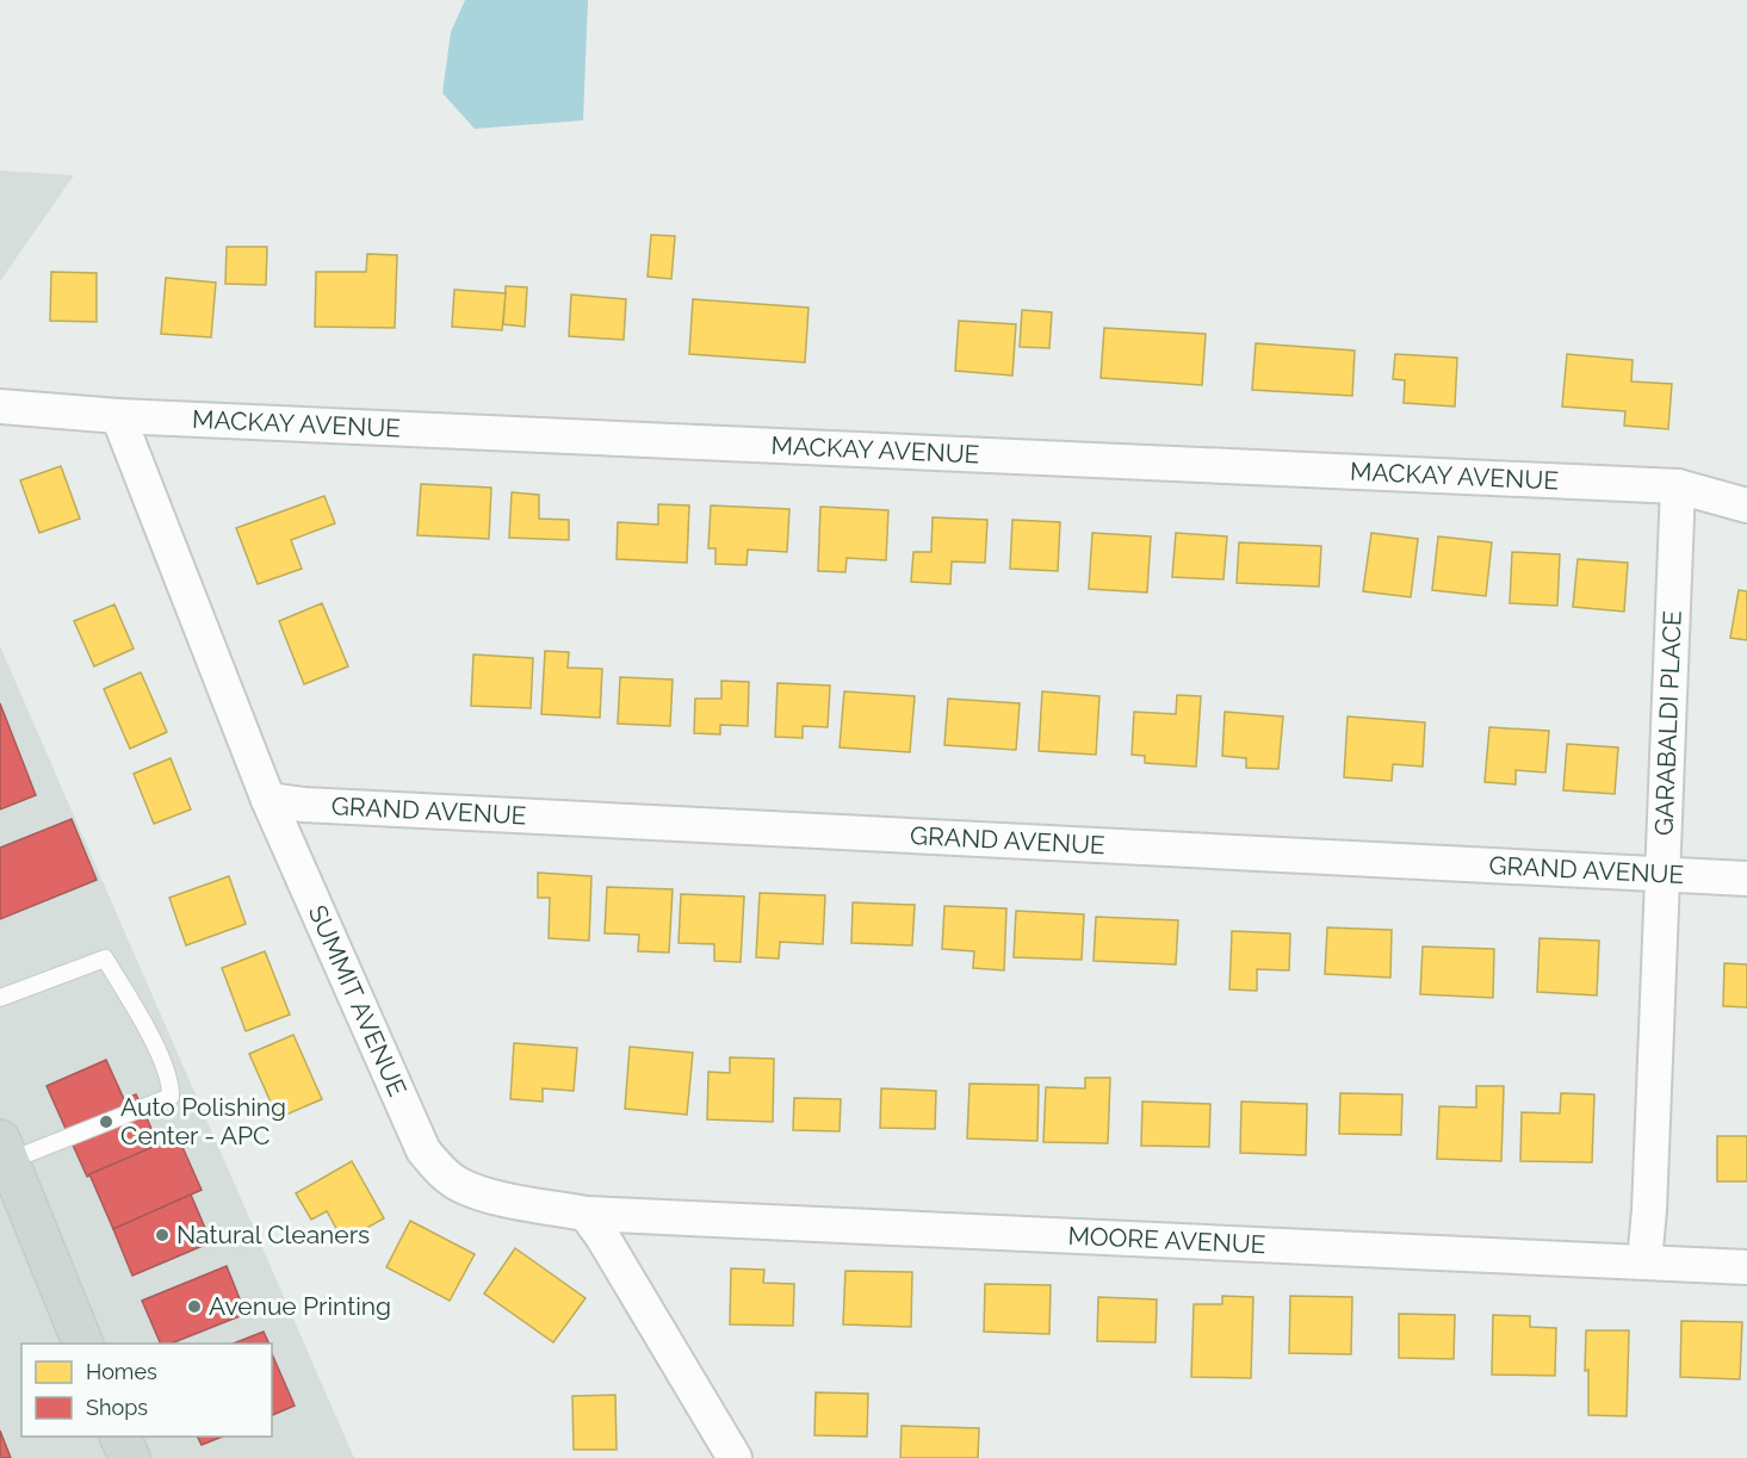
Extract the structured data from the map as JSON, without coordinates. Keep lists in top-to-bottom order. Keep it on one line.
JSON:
{"streets":{"street":["MACKAY AVENUE","GARABALDI PLACE","GRAND AVENUE","SUMMIT AVENUE","MOORE AVENUE"]},"crossings":[["MACKAY AVENUE","GARABALDI PLACE"],["MACKAY AVENUE","SUMMIT AVENUE"],["GARABALDI PLACE","GRAND AVENUE"],["GARABALDI PLACE","MOORE AVENUE"],["GRAND AVENUE","SUMMIT AVENUE"],["SUMMIT AVENUE","MOORE AVENUE"]],"places":["Auto Polishing Center - APC","Natural Cleaners","Avenue Printing"],"legend":["Homes","Shops"]}
